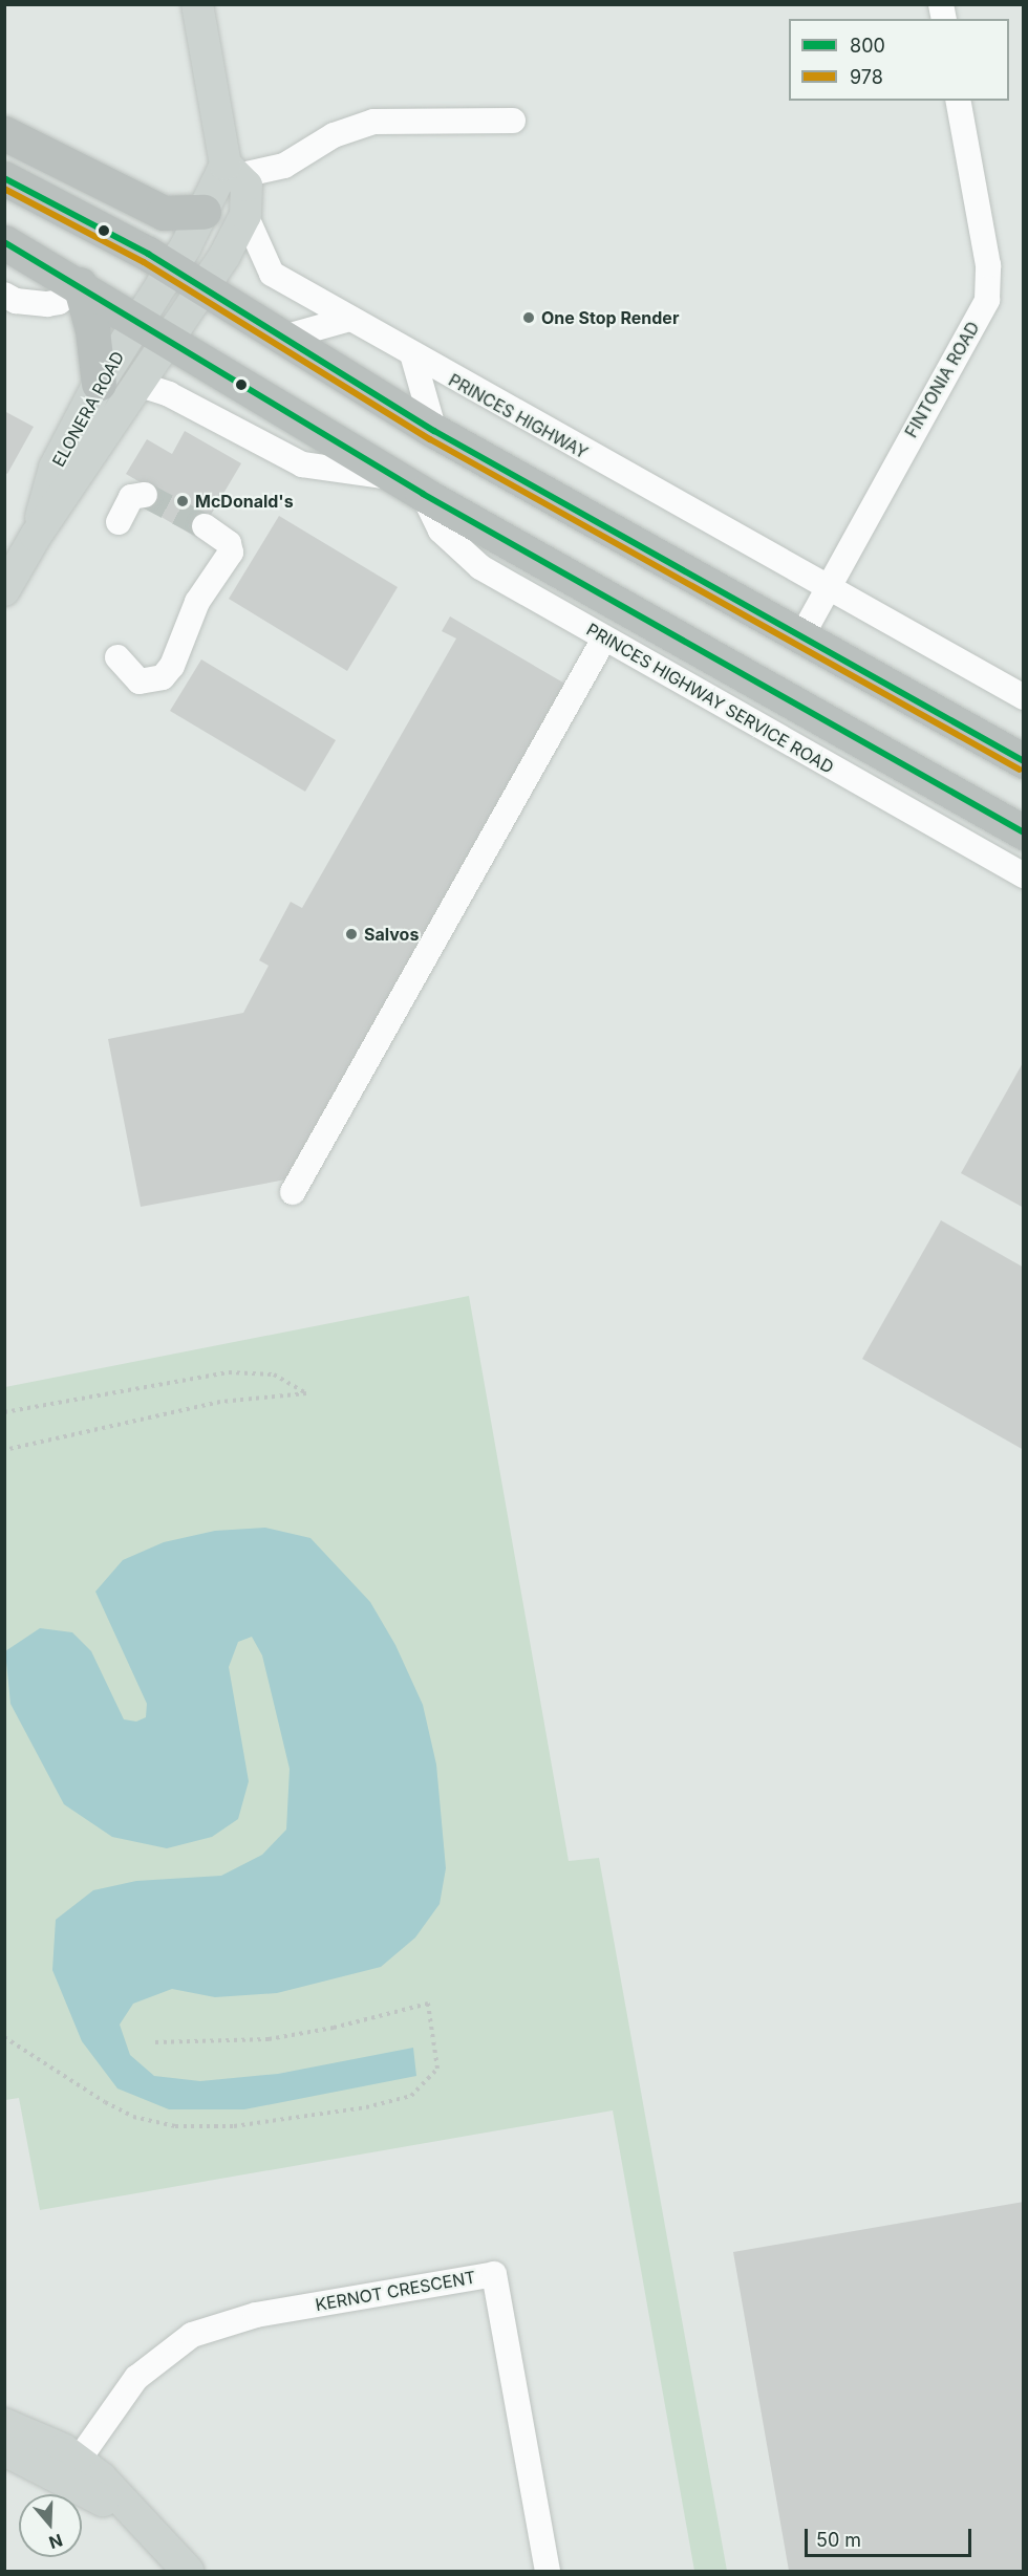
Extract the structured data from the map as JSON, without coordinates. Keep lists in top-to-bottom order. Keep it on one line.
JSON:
{"streets":{"main road":["ELONERA ROAD"],"street":["FINTONIA ROAD","PRINCES HIGHWAY","PRINCES HIGHWAY SERVICE ROAD","KERNOT CRESCENT"]},"crossings":[["FINTONIA ROAD","PRINCES HIGHWAY"],["ELONERA ROAD","PRINCES HIGHWAY"]],"places":["One Stop Render","McDonald's","Salvos"],"lines":["transit line 800","transit line 978"],"legend":["800","978"],"scale_bar":"50 m","north":"bottom"}
